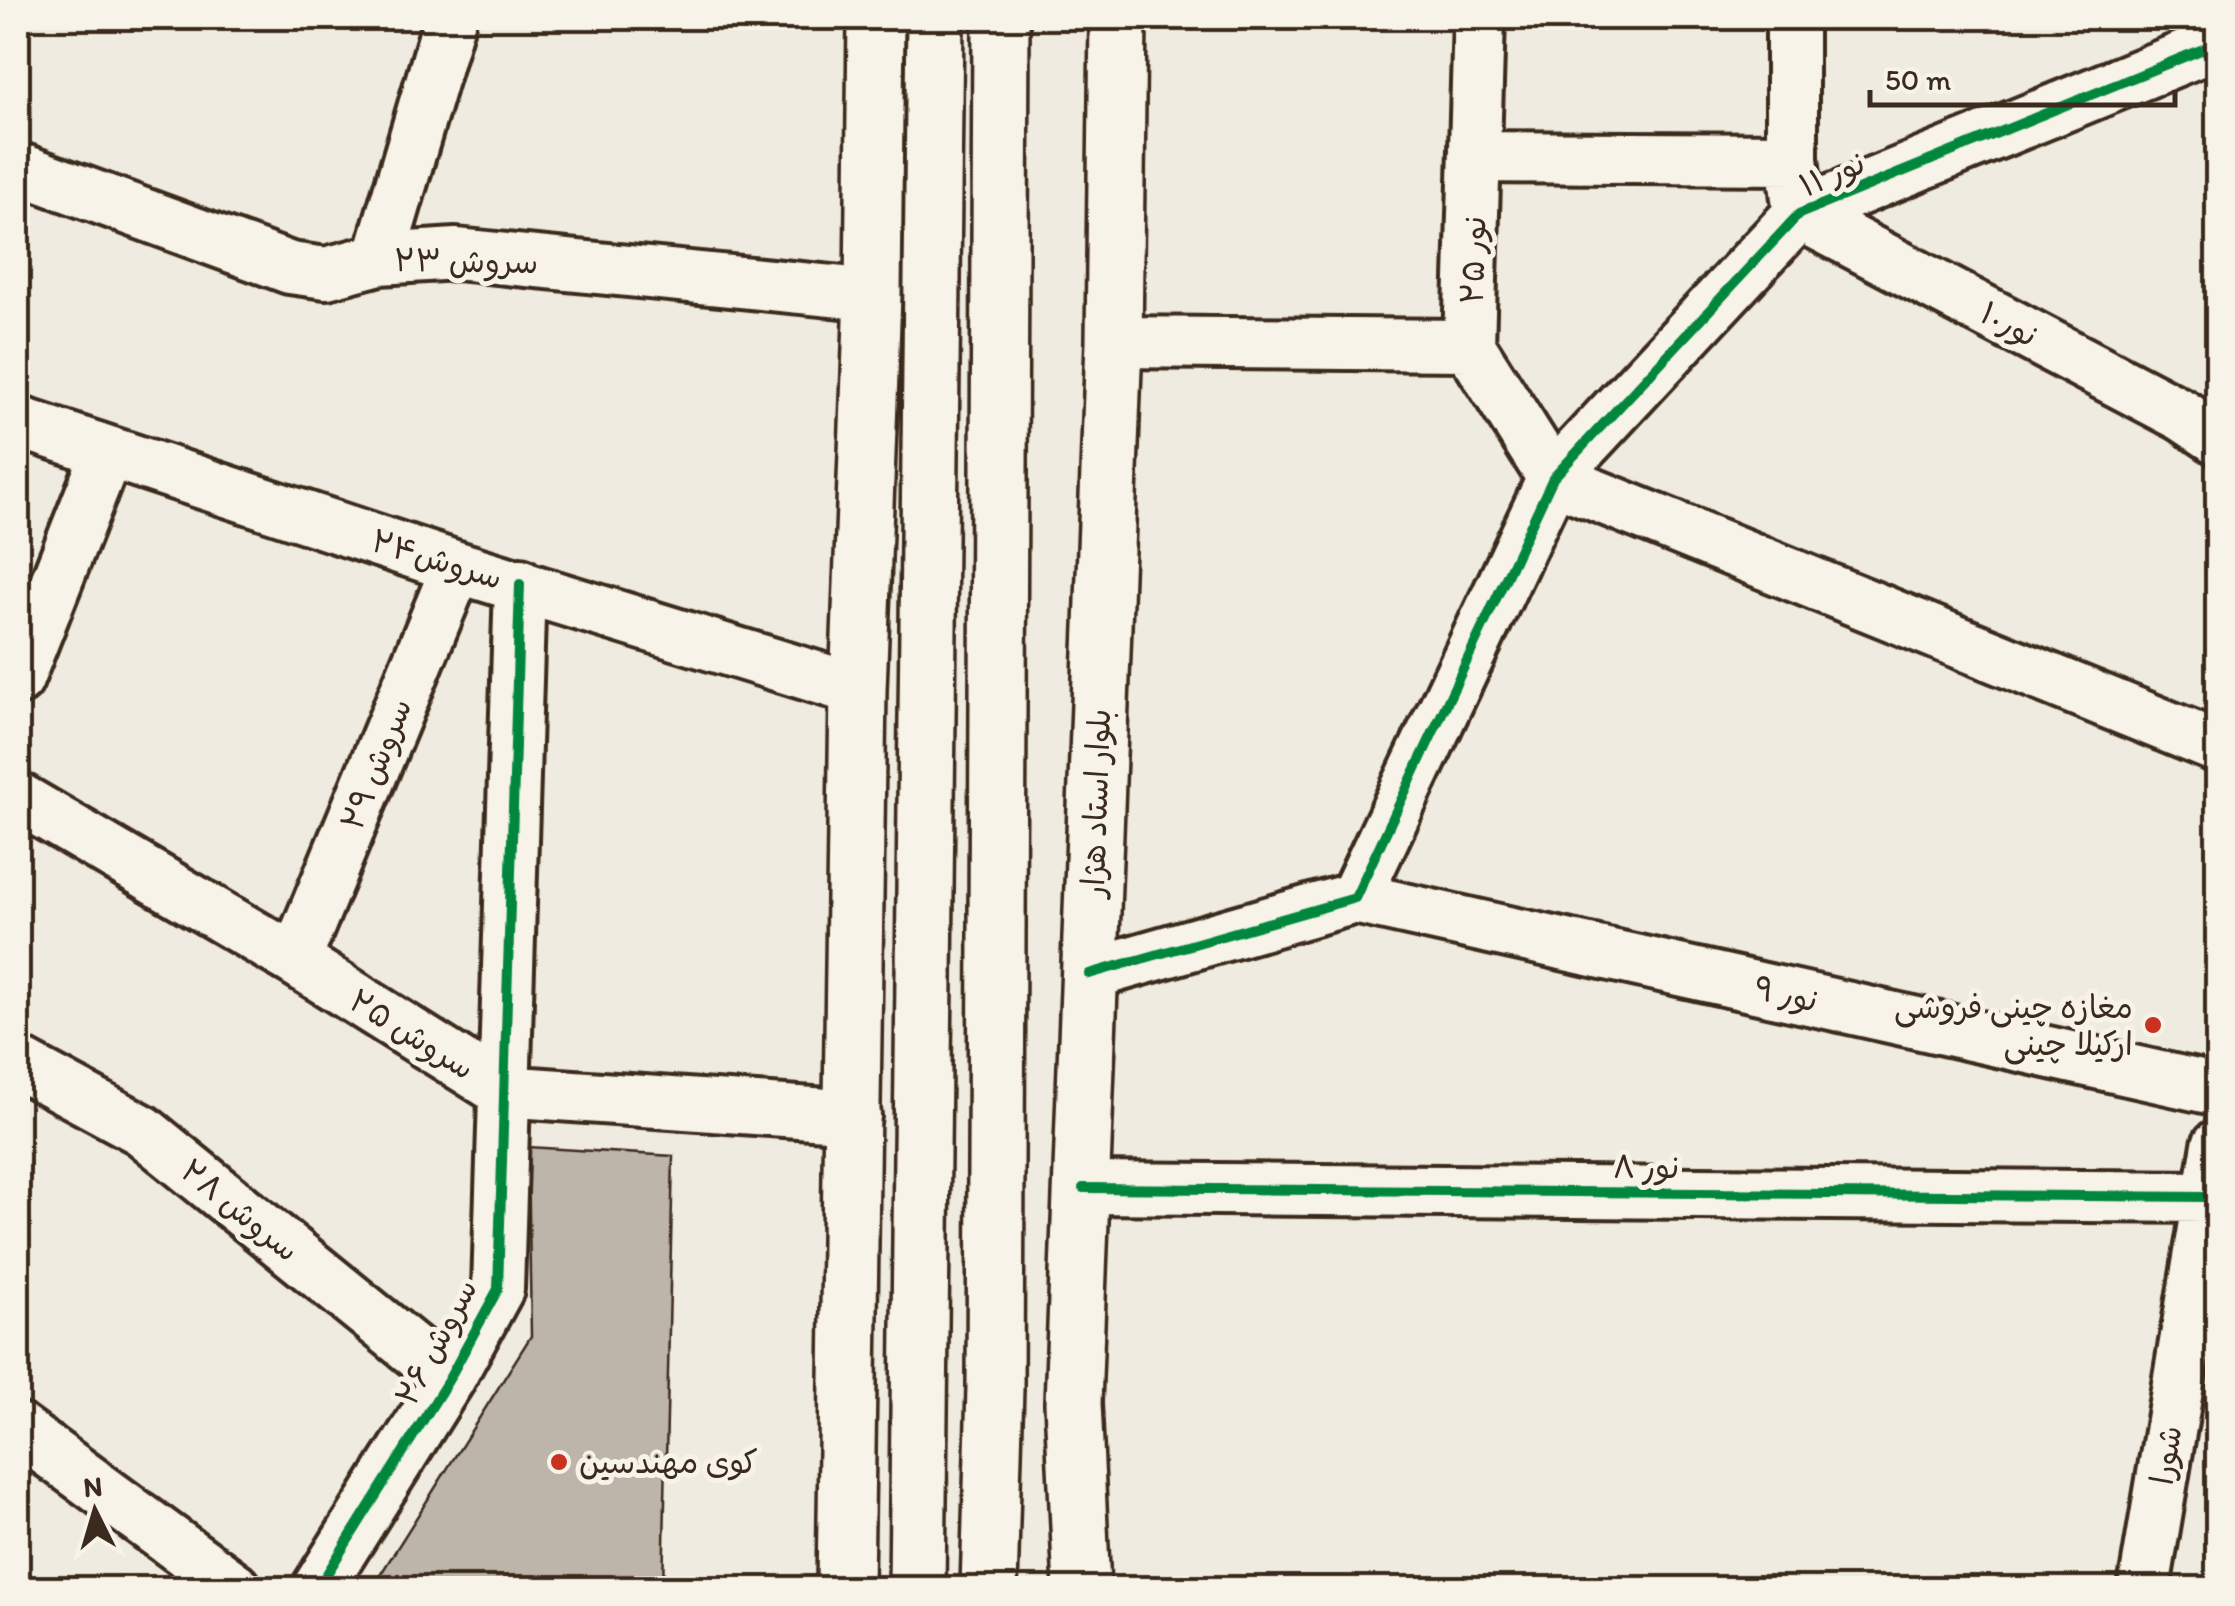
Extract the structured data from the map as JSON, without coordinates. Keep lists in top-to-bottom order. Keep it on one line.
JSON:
{"streets":{"main road":["بلوار استاد هژار"],"street":["نور ۱۱","نور ۲۵","سروش ۲۳","نور۱۰","سروش۲۴","سروش ۲۹","نور ۹","سروش ۲۵","نور ۸","سروش ۲۸","سروش ۲۶","شورا"]},"crossings":[["نور ۱۱","نور ۲۵"],["نور ۱۱","نور۱۰"],["نور ۱۱","نور ۹"],["سروش۲۴","سروش ۲۹"],["سروش۲۴","سروش ۲۶"],["سروش ۲۹","سروش ۲۵"],["بلوار استاد هژار","نور ۸"],["سروش ۲۵","سروش ۲۶"],["نور ۸","شورا"],["سروش ۲۸","سروش ۲۶"]],"places":["مغازه چینی فروشی ارکیلا چینی","کوی مهندسین"],"scale_bar":"50 m","north":"top"}
